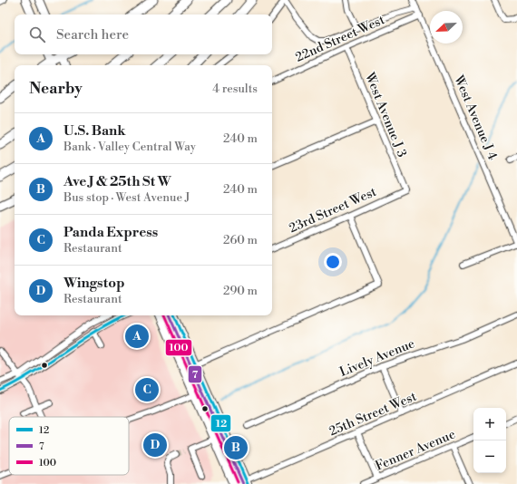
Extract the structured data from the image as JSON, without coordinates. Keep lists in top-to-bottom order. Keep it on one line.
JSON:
{"streets":{"street":["22nd Street West","West Avenue J 3","West Avenue J 4","23rd Street West","Lively Avenue","25th Street West","Fenner Avenue"]},"crossings":[["22nd Street West","West Avenue J 3"],["22nd Street West","West Avenue J 4"],["West Avenue J 3","23rd Street West"]],"lines":["transit line 12","transit line 7","transit line 100"],"legend":["12","7","100"],"north":"bottom left","page":{"search":"Search here","heading":["Nearby","4 results"],"list":[{"mark":"A","name":"U.S. Bank","note":"Bank · Valley Central Way","value":"240 m"},{"mark":"B","name":"Ave J & 25th St W","note":"Bus stop · West Avenue J","value":"240 m"},{"mark":"C","name":"Panda Express","note":"Restaurant","value":"260 m"},{"mark":"D","name":"Wingstop","note":"Restaurant","value":"290 m"}],"pins":["A","C","D","B"],"map_buttons":["+","−"]}}
